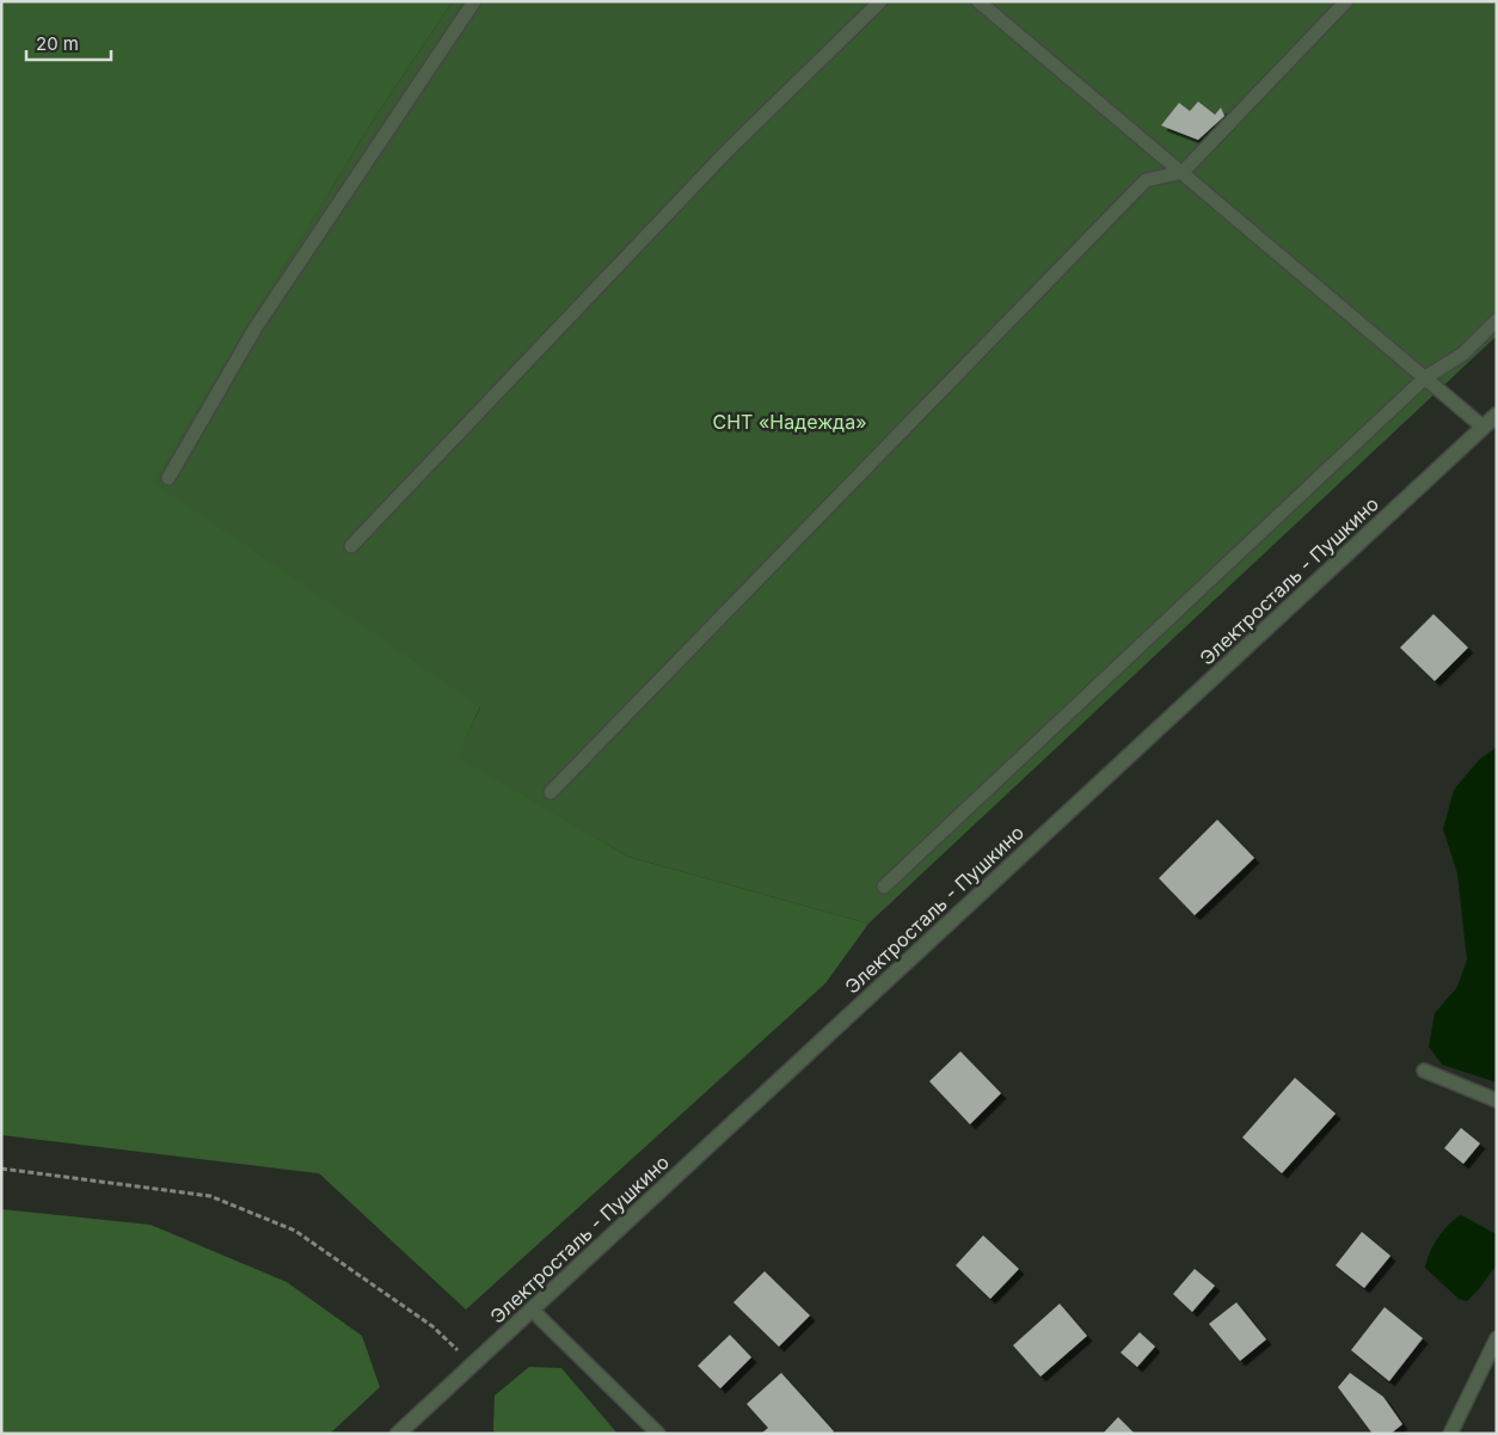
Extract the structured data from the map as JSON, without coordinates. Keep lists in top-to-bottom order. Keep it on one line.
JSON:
{"streets":{"street":["Электросталь - Пушкино"]},"parks":["СНТ «Надежда»"],"scale_bar":"20 m"}
